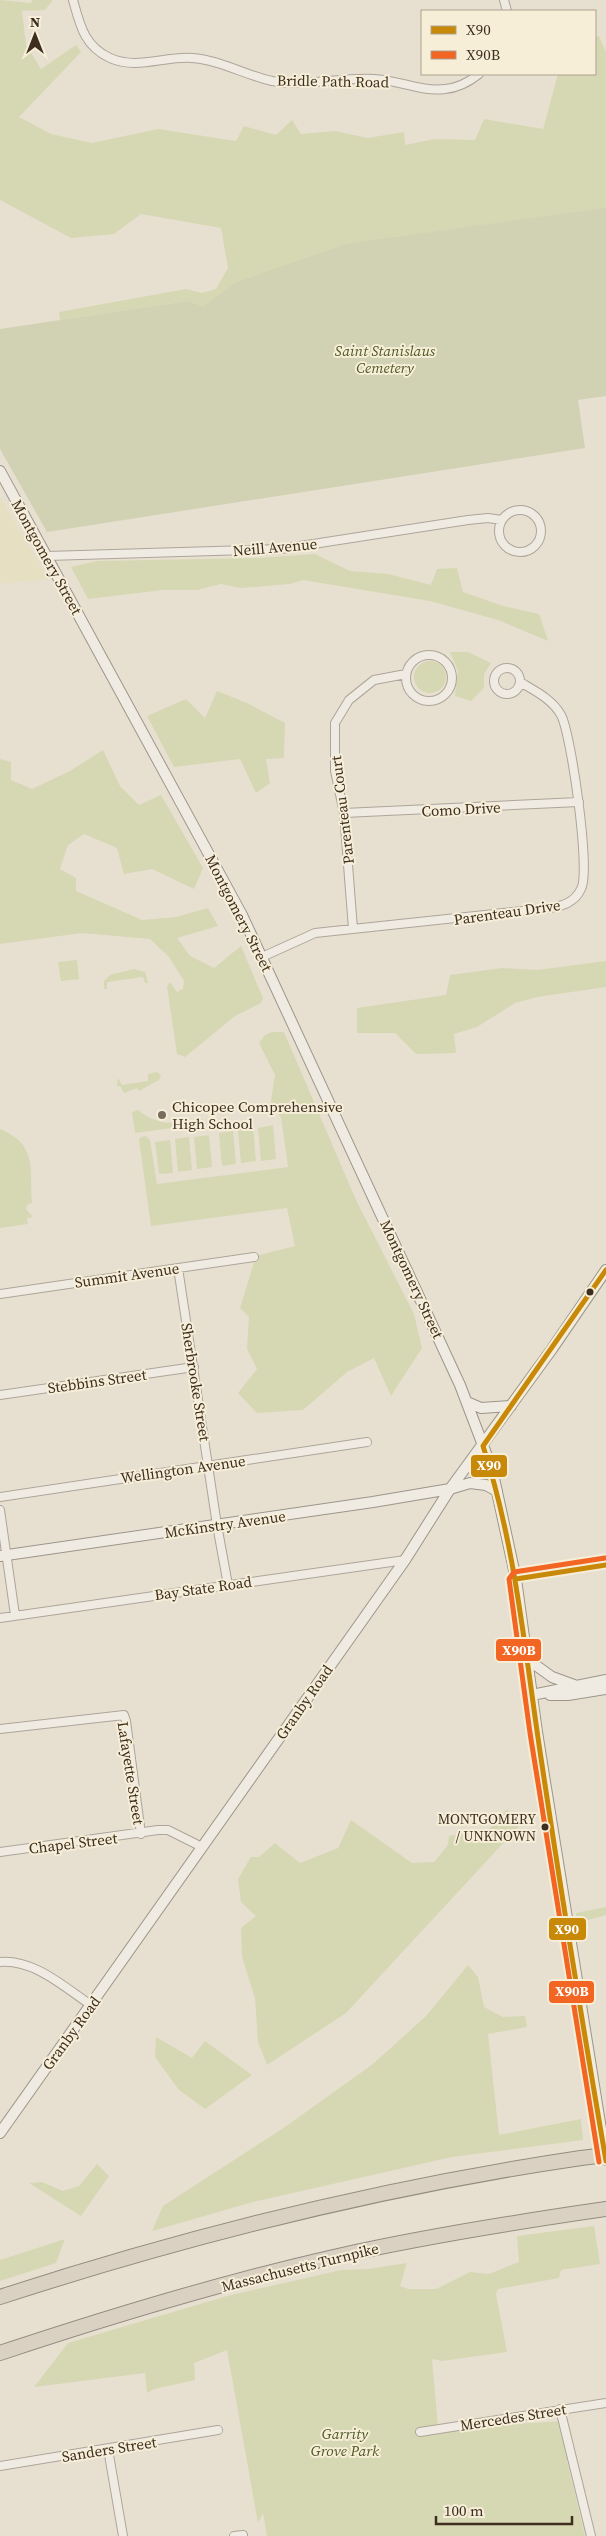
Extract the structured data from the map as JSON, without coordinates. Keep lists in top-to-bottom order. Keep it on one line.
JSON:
{"streets":{"highway":["Massachusetts Turnpike"],"main road":["Montgomery Street","McKinstry Avenue","Granby Road"],"street":["Bridle Path Road","Neill Avenue","Como Drive","Parenteau Court","Parenteau Drive","Summit Avenue","Stebbins Street","Sherbrooke Street","Wellington Avenue","Bay State Road","Lafayette Street","Chapel Street","Mercedes Street","Sanders Street"]},"crossings":[["Neill Avenue","Montgomery Street"],["Montgomery Street","Parenteau Drive"],["Montgomery Street","McKinstry Avenue"],["Montgomery Street","Granby Road"],["Como Drive","Parenteau Court"],["Como Drive","Parenteau Drive"],["Parenteau Court","Parenteau Drive"],["Summit Avenue","Sherbrooke Street"],["Stebbins Street","Sherbrooke Street"],["Sherbrooke Street","Wellington Avenue"],["Sherbrooke Street","McKinstry Avenue"],["Sherbrooke Street","Bay State Road"],["McKinstry Avenue","Granby Road"],["Bay State Road","Granby Road"],["Granby Road","Chapel Street"],["Lafayette Street","Chapel Street"]],"parks":["Saint Stanislaus Cemetery","Garrity Grove Park"],"places":["Chicopee Comprehensive High School","MONTGOMERY / UNKNOWN"],"lines":["transit line X90","transit line X90B"],"legend":["X90","X90B"],"scale_bar":"100 m","north":"top"}
